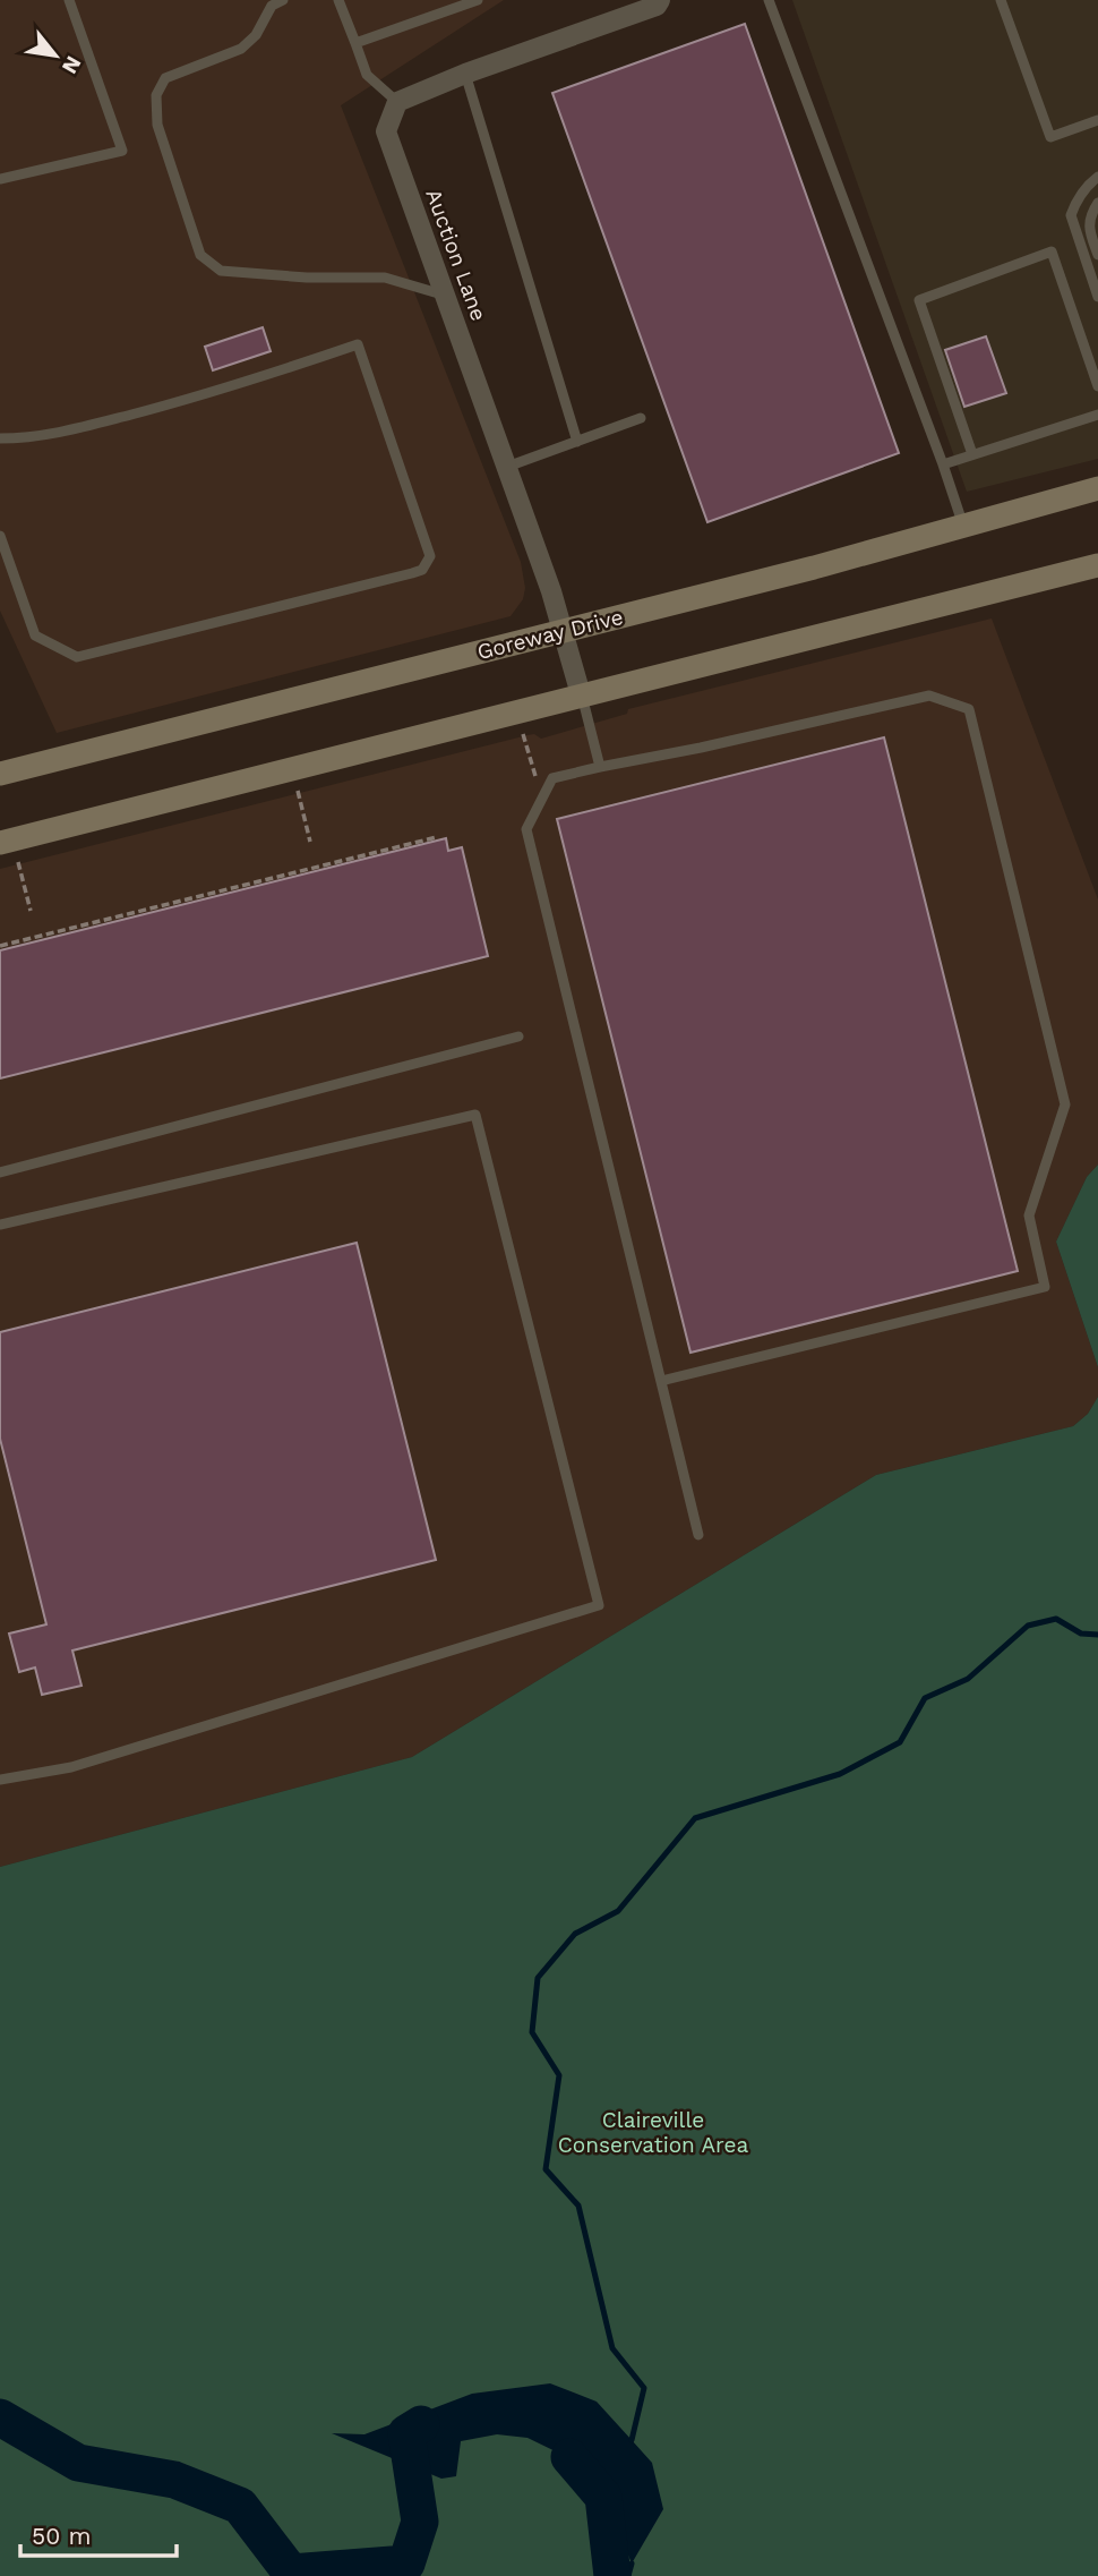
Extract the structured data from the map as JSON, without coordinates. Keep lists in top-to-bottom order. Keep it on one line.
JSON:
{"streets":{"main road":["Goreway Drive"],"street":["Auction Lane"]},"crossings":[["Auction Lane","Goreway Drive"]],"parks":["Claireville Conservation Area"],"scale_bar":"50 m","north":"bottom right"}
